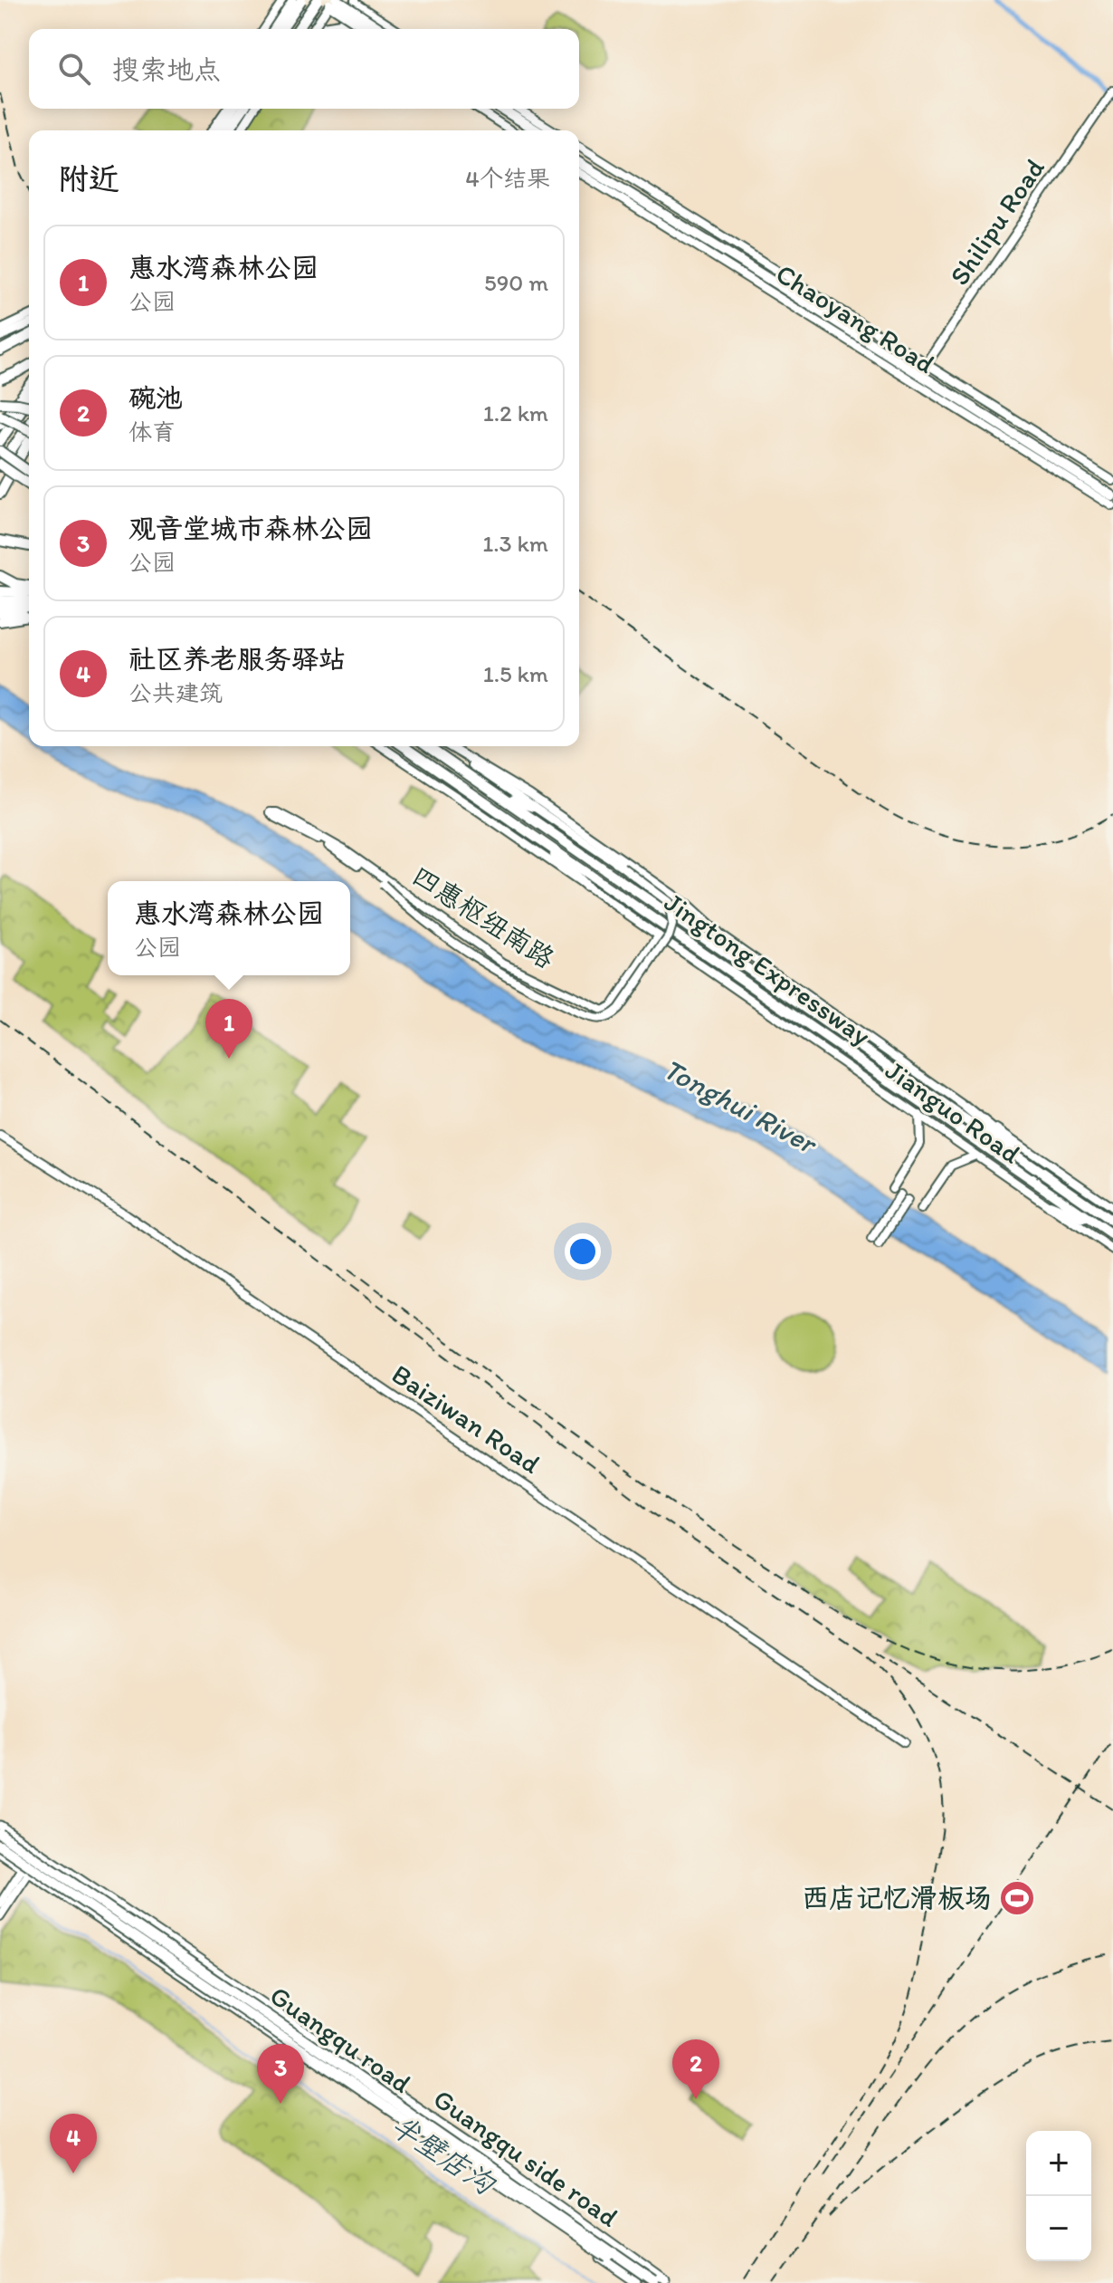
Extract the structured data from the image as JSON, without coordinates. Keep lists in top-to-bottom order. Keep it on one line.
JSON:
{"streets":{"highway":["Chaoyang Road","Jingtong Expressway","Guangqu road"],"main road":["Guangqu side road"],"street":["Shilipu Road","四惠枢纽南路","Jianguo Road","Baiziwan Road"]},"crossings":[["Shilipu Road","Chaoyang Road"]],"water":["Tonghui River","半壁店沟"],"places":{"sports":["西店记忆滑板场"]},"page":{"search":"搜索地点","heading":["附近","4个结果"],"list":[{"mark":"1","name":"惠水湾森林公园","note":"公园","value":"590 m"},{"mark":"2","name":"碗池","note":"体育","value":"1.2 km"},{"mark":"3","name":"观音堂城市森林公园","note":"公园","value":"1.3 km"},{"mark":"4","name":"社区养老服务驿站","note":"公共建筑","value":"1.5 km"}],"popup":["惠水湾森林公园","公园"],"pins":["1","2","3","4"],"map_buttons":["+","−"]}}
